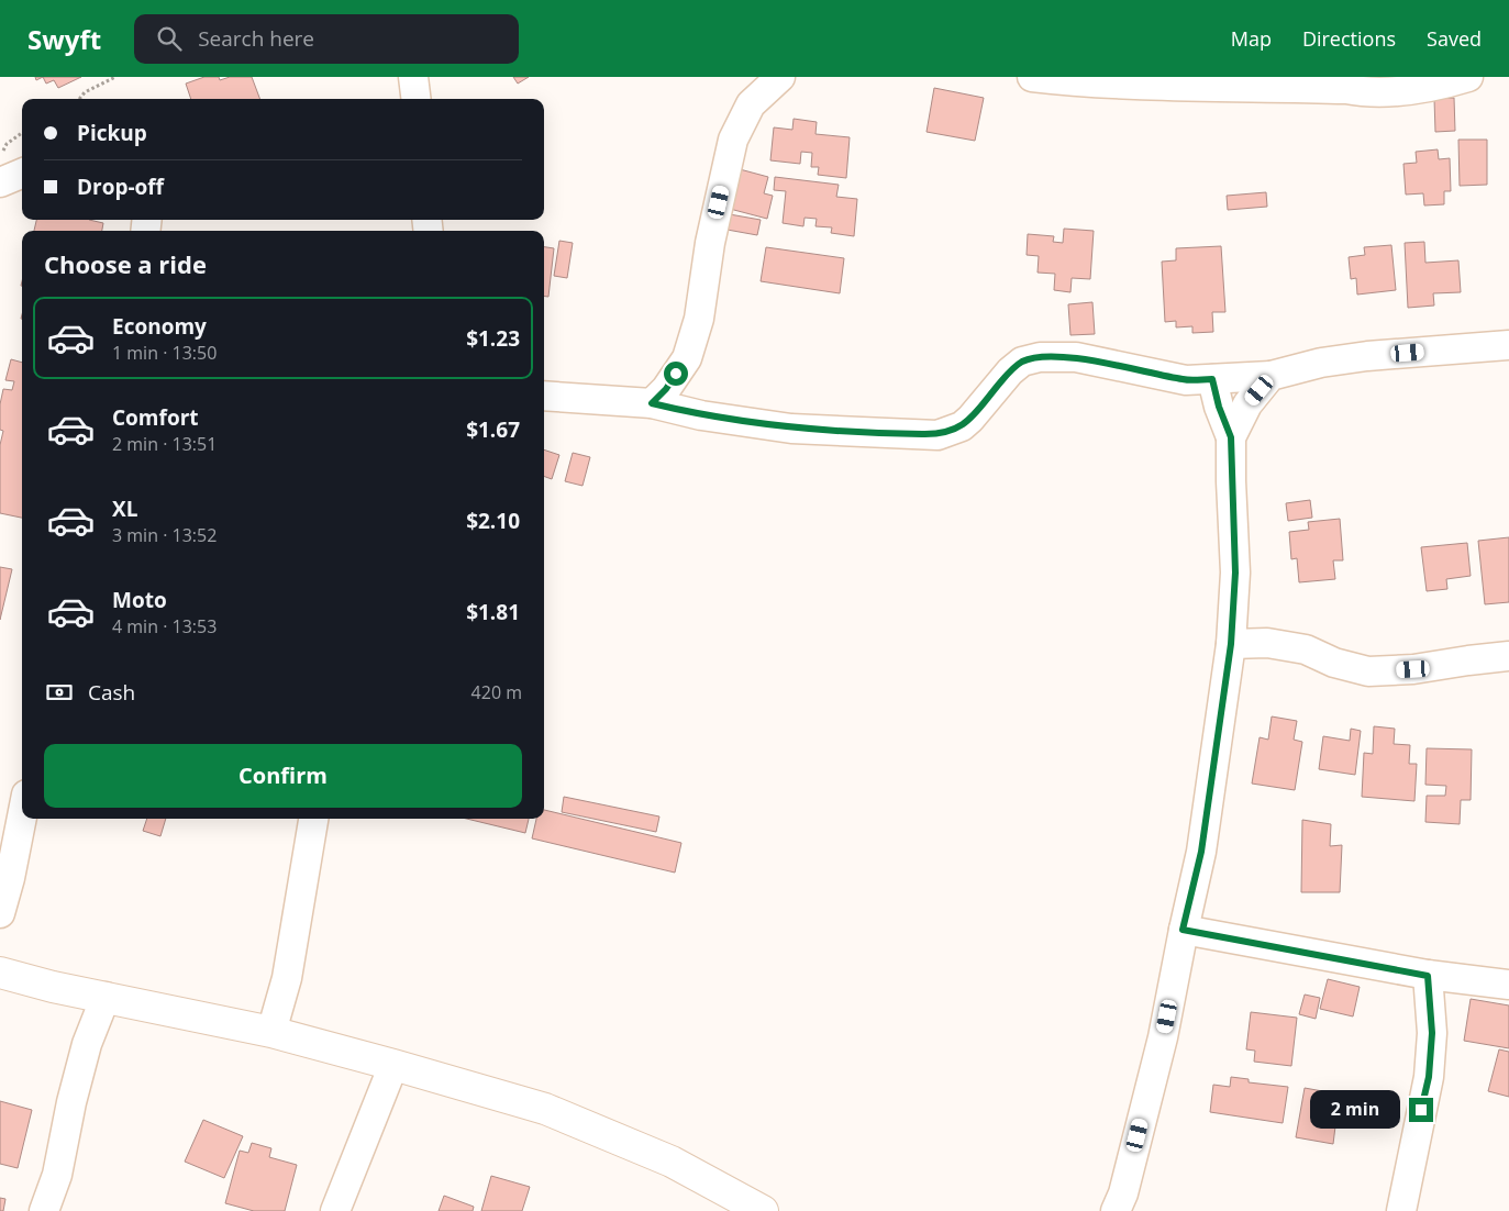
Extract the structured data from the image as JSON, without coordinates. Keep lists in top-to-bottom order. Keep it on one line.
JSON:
{"page":{"header":"Swyft","search":"Search here","nav":["Map","Directions","Saved"],"banner":["Pickup","Drop-off"],"heading":"Choose a ride","list":[{"name":"Economy","note":"1 min · 13:50","value":"$1.23"},{"name":"Comfort","note":"2 min · 13:51","value":"$1.67"},{"name":"XL","note":"3 min · 13:52","value":"$2.10"},{"name":"Moto","note":"4 min · 13:53","value":"$1.81"}],"pay":["Cash","420 m"],"buttons":"Confirm","bubble":"2 min"}}
